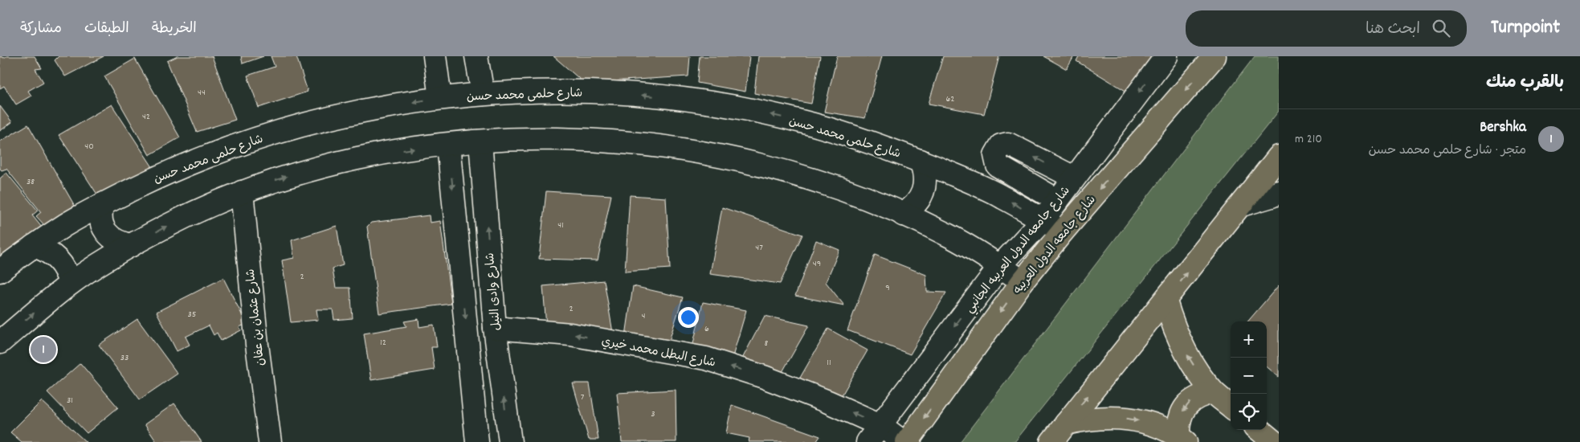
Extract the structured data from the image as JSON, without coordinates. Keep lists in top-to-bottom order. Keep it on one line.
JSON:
{"streets":{"main road":["شارع جامعه الدول العربيه"],"street":["شارع حلمى محمد حسن","شارع جامعه الدول العربيه الجانبي","شارع وادى النيل","شارع عثمان بن عفان","شارع البطل محمد خيري"]},"crossings":[["شارع حلمى محمد حسن","شارع جامعه الدول العربيه"],["شارع حلمى محمد حسن","شارع جامعه الدول العربيه الجانبي"],["شارع جامعه الدول العربيه الجانبي","شارع البطل محمد خيري"],["شارع وادى النيل","شارع البطل محمد خيري"]],"one_way":["شارع جامعه الدول العربيه الجانبي","شارع البطل محمد خيري"],"house_numbers":["44","62","42","40","38","41","47","49","2","9","2","35","4","6","12","8","33","11","7","31","3"],"page":{"header":"Turnpoint","search":"ابحث هنا","nav":["الخريطة","الطبقات","مشاركة"],"heading":"بالقرب منك","list":[{"mark":"1","name":"Bershka","note":"متجر · شارع حلمى محمد حسن","value":"210 m"}],"map_buttons":["+","−"],"pins":"1"}}
